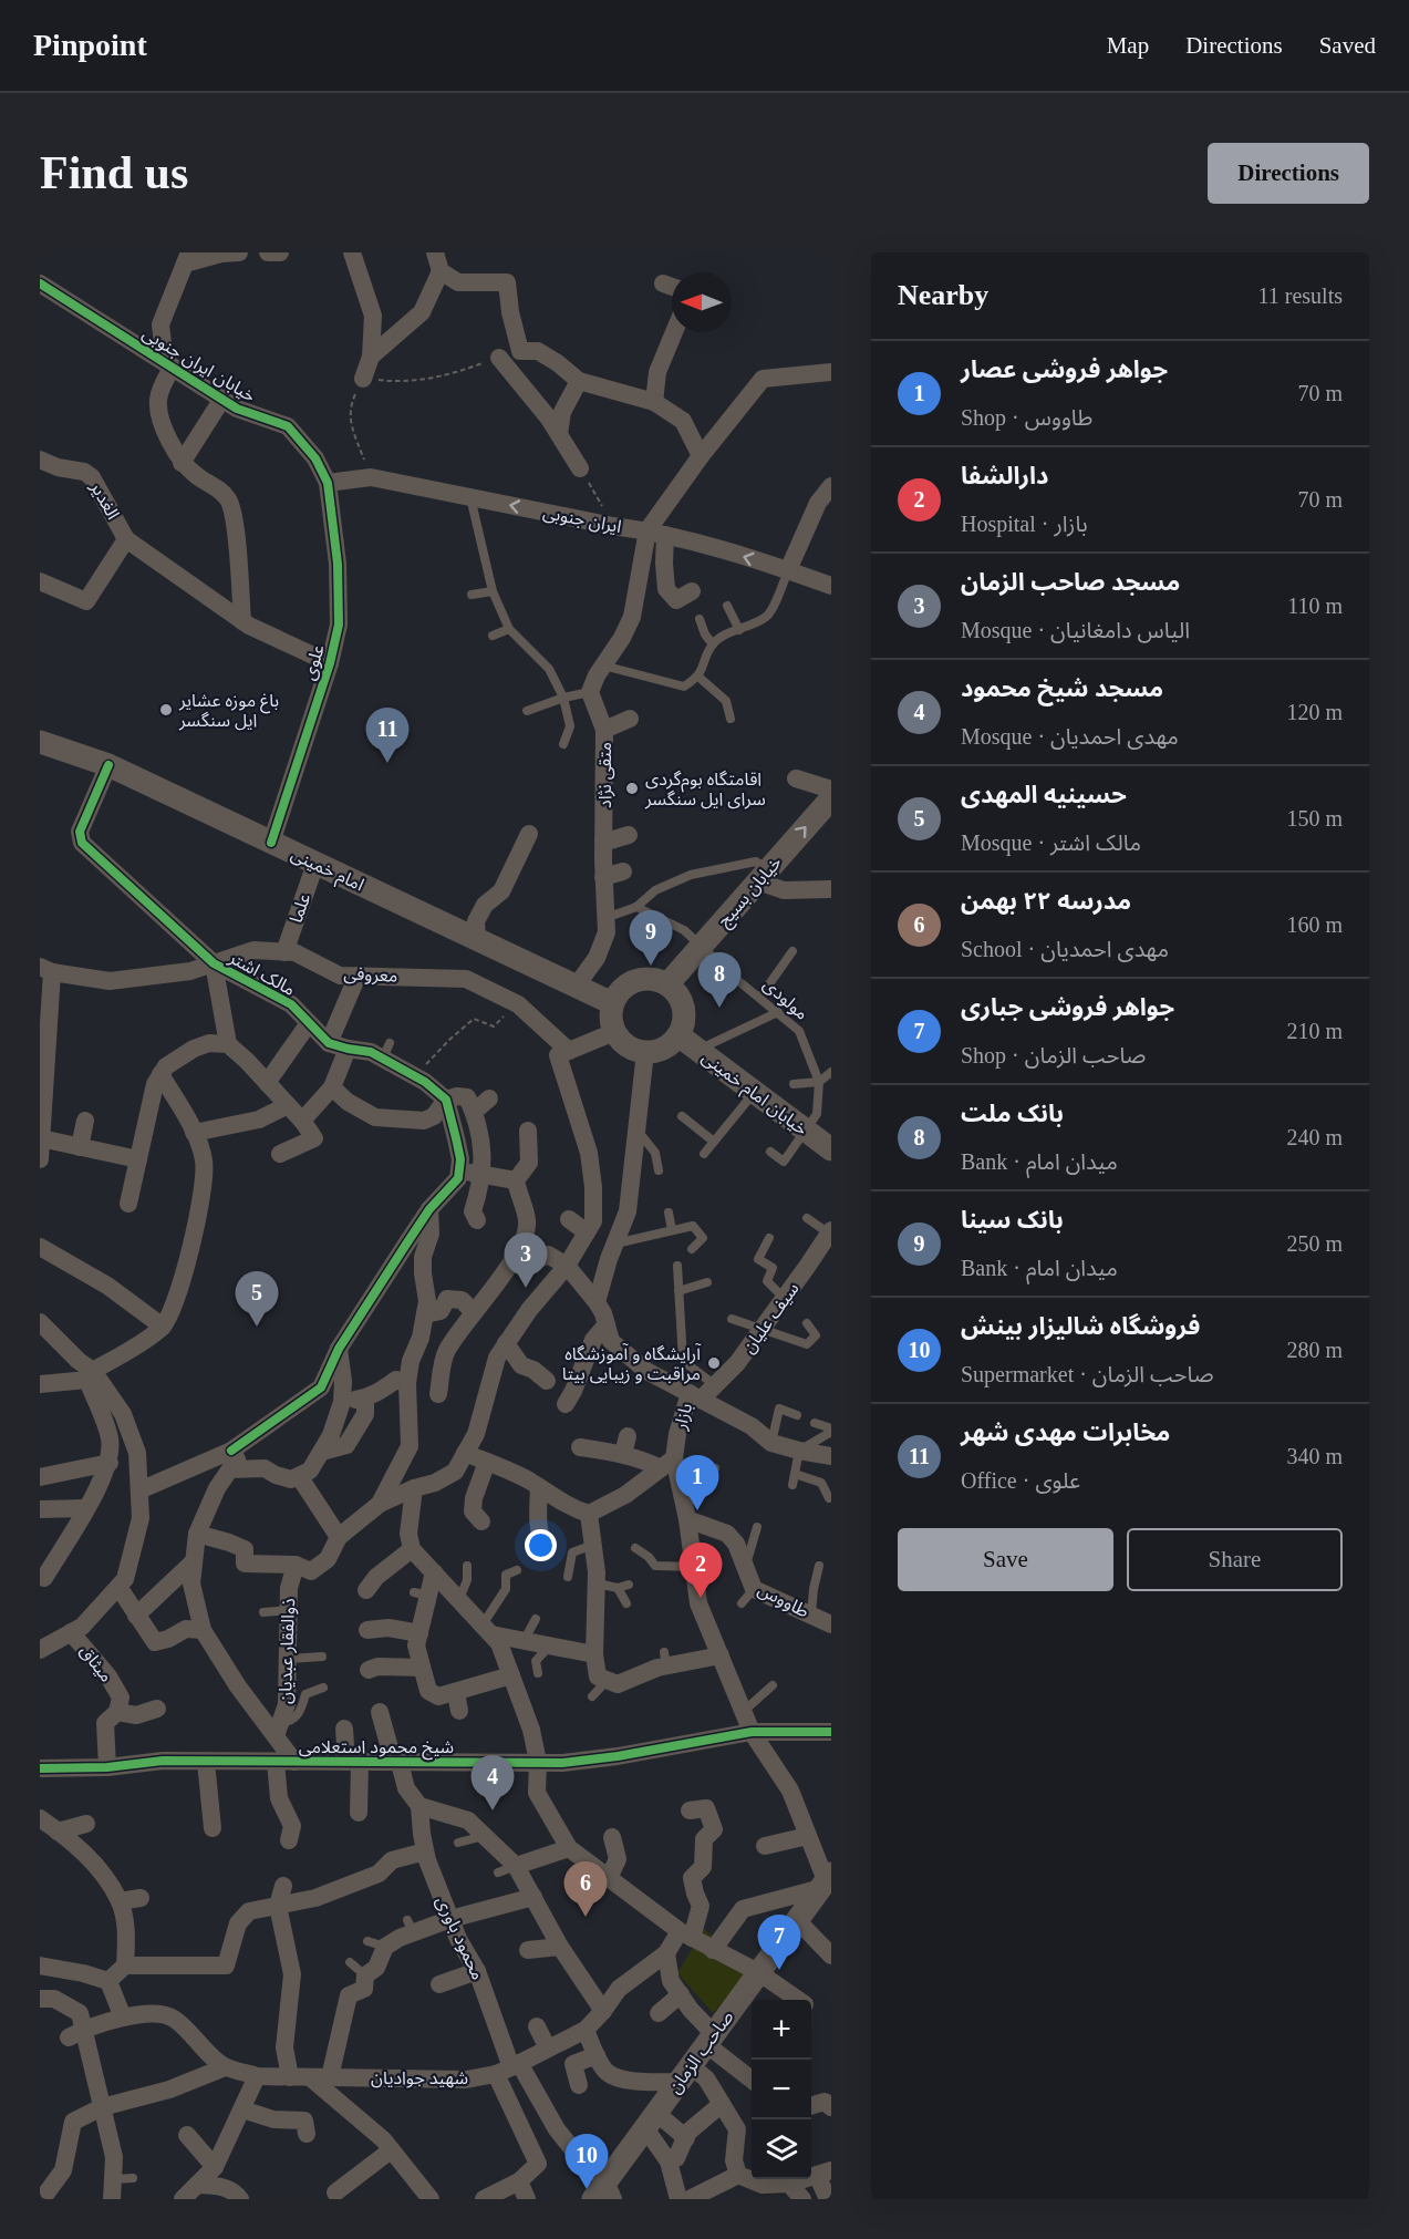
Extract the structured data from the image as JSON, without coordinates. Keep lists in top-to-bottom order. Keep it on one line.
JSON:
{"streets":{"street":["خیابان ایران جنوبی","الغدیر","ایران جنوبی","علوی","متقی نژاد","امام خمینی","خیابان بسیج","علما","مالک اشتر","معروفی","خیابان امام خمینی","سیف علیان","بازار","طاووس","ذوالفقار عبدیان","میثاق","شیخ محمود استعلامی","محمود باوری","صاحب الزمان","شهید جوادیان"],"lane":["مولودی"]},"crossings":[["خیابان ایران جنوبی","ایران جنوبی"],["خیابان ایران جنوبی","علوی"],["ایران جنوبی","علوی"],["علوی","امام خمینی"],["متقی نژاد","امام خمینی"],["امام خمینی","خیابان بسیج"],["امام خمینی","علما"],["امام خمینی","مالک اشتر"],["امام خمینی","خیابان امام خمینی"],["خیابان بسیج","مولودی"],["خیابان بسیج","خیابان امام خمینی"],["علما","معروفی"],["مالک اشتر","معروفی"],["مولودی","خیابان امام خمینی"],["سیف علیان","بازار"],["بازار","طاووس"],["بازار","شیخ محمود استعلامی"],["بازار","صاحب الزمان"],["محمود باوری","شهید جوادیان"]],"one_way":["ایران جنوبی","خیابان بسیج"],"places":["باغ موزه عشایر ایل سنگسر","اقامتگاه بوم‌گردی سرای ایل سنگسر","آرایشگاه و آموزشگاه مراقبت و زیبایی بیتا"],"north":"left","page":{"header":"Pinpoint","nav":["Map","Directions","Saved"],"buttons":["Directions",["Save","Share"]],"title":"Find us","heading":["Nearby","11 results"],"list":[{"mark":"1","name":"جواهر فروشی عصار","note":"Shop · طاووس","value":"70 m"},{"mark":"2","name":"دارالشفا","note":"Hospital · بازار","value":"70 m"},{"mark":"3","name":"مسجد صاحب الزمان","note":"Mosque · الیاس دامغانیان","value":"110 m"},{"mark":"4","name":"مسجد شیخ محمود","note":"Mosque · مهدی احمدیان","value":"120 m"},{"mark":"5","name":"حسینیه المهدی","note":"Mosque · مالک اشتر","value":"150 m"},{"mark":"6","name":"مدرسه ۲۲ بهمن","note":"School · مهدی احمدیان","value":"160 m"},{"mark":"7","name":"جواهر فروشی جباری","note":"Shop · صاحب الزمان","value":"210 m"},{"mark":"8","name":"بانک ملت","note":"Bank · میدان امام","value":"240 m"},{"mark":"9","name":"بانک سینا","note":"Bank · میدان امام","value":"250 m"},{"mark":"10","name":"فروشگاه شالیزار بینش","note":"Supermarket · صاحب الزمان","value":"280 m"},{"mark":"11","name":"مخابرات مهدی شهر","note":"Office · علوی","value":"340 m"}],"pins":["11","9","8","3","5","1","2","4","6","7","10"],"map_buttons":["+","−"]}}
